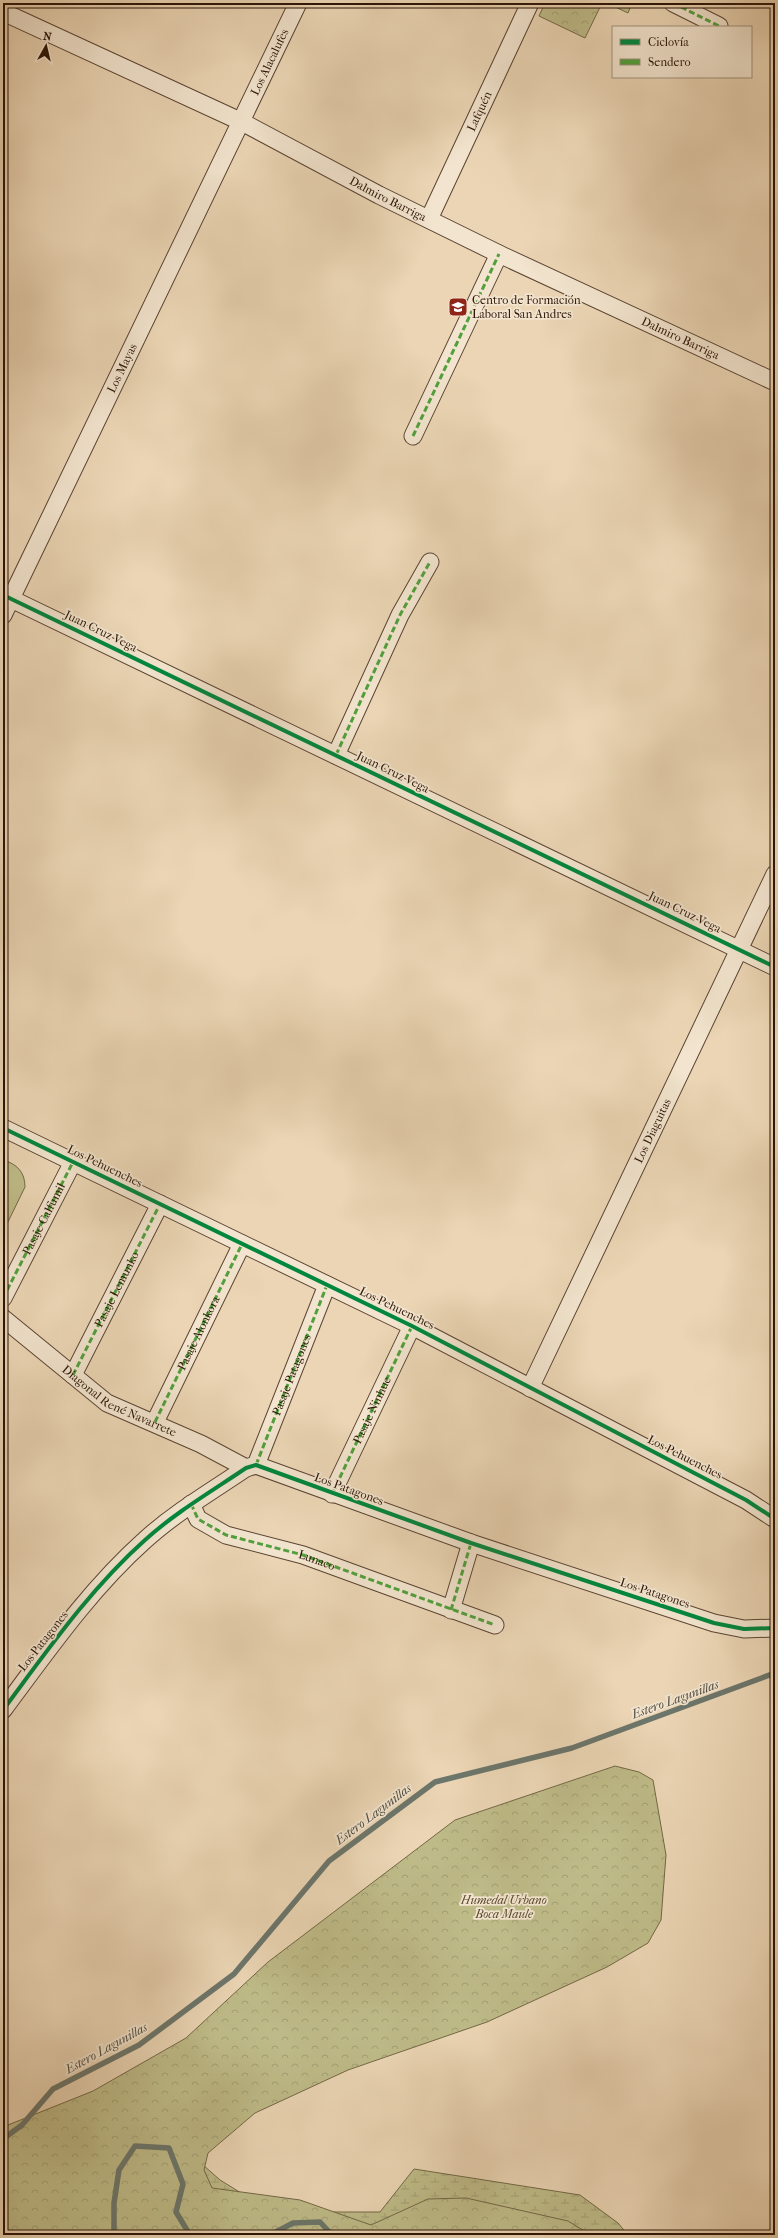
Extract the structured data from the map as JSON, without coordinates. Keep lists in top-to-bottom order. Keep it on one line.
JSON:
{"streets":{"street":["Los Alacalufes","Lafquén","Dalmiro Barriga","Los Mayas","Juan Cruz Vega","Los Diaguitas","Los Pehuenches","Pasaje Calfumil","Pasaje Lemunko","Pasaje Alonkora","Pasaje Patagones","Diagonal René Navarrete","Pasaje Ninhue","Los Patagones","Lunaco"]},"crossings":[["Los Alacalufes","Dalmiro Barriga"],["Los Alacalufes","Los Mayas"],["Lafquén","Dalmiro Barriga"],["Dalmiro Barriga","Los Mayas"],["Los Mayas","Juan Cruz Vega"],["Juan Cruz Vega","Los Diaguitas"],["Los Diaguitas","Los Pehuenches"],["Los Pehuenches","Pasaje Calfumil"],["Los Pehuenches","Pasaje Lemunko"],["Los Pehuenches","Pasaje Alonkora"],["Los Pehuenches","Pasaje Patagones"],["Los Pehuenches","Pasaje Ninhue"],["Pasaje Lemunko","Diagonal René Navarrete"],["Pasaje Alonkora","Diagonal René Navarrete"],["Pasaje Patagones","Diagonal René Navarrete"],["Pasaje Patagones","Los Patagones"],["Diagonal René Navarrete","Los Patagones"],["Pasaje Ninhue","Los Patagones"],["Los Patagones","Lunaco"]],"water":["Estero Lagunillas"],"parks":["Humedal Urbano Boca Maule"],"places":{"school or university":["Centro de Formación Laboral San Andres"]},"legend":["Ciclovía","Sendero"],"north":"top"}
